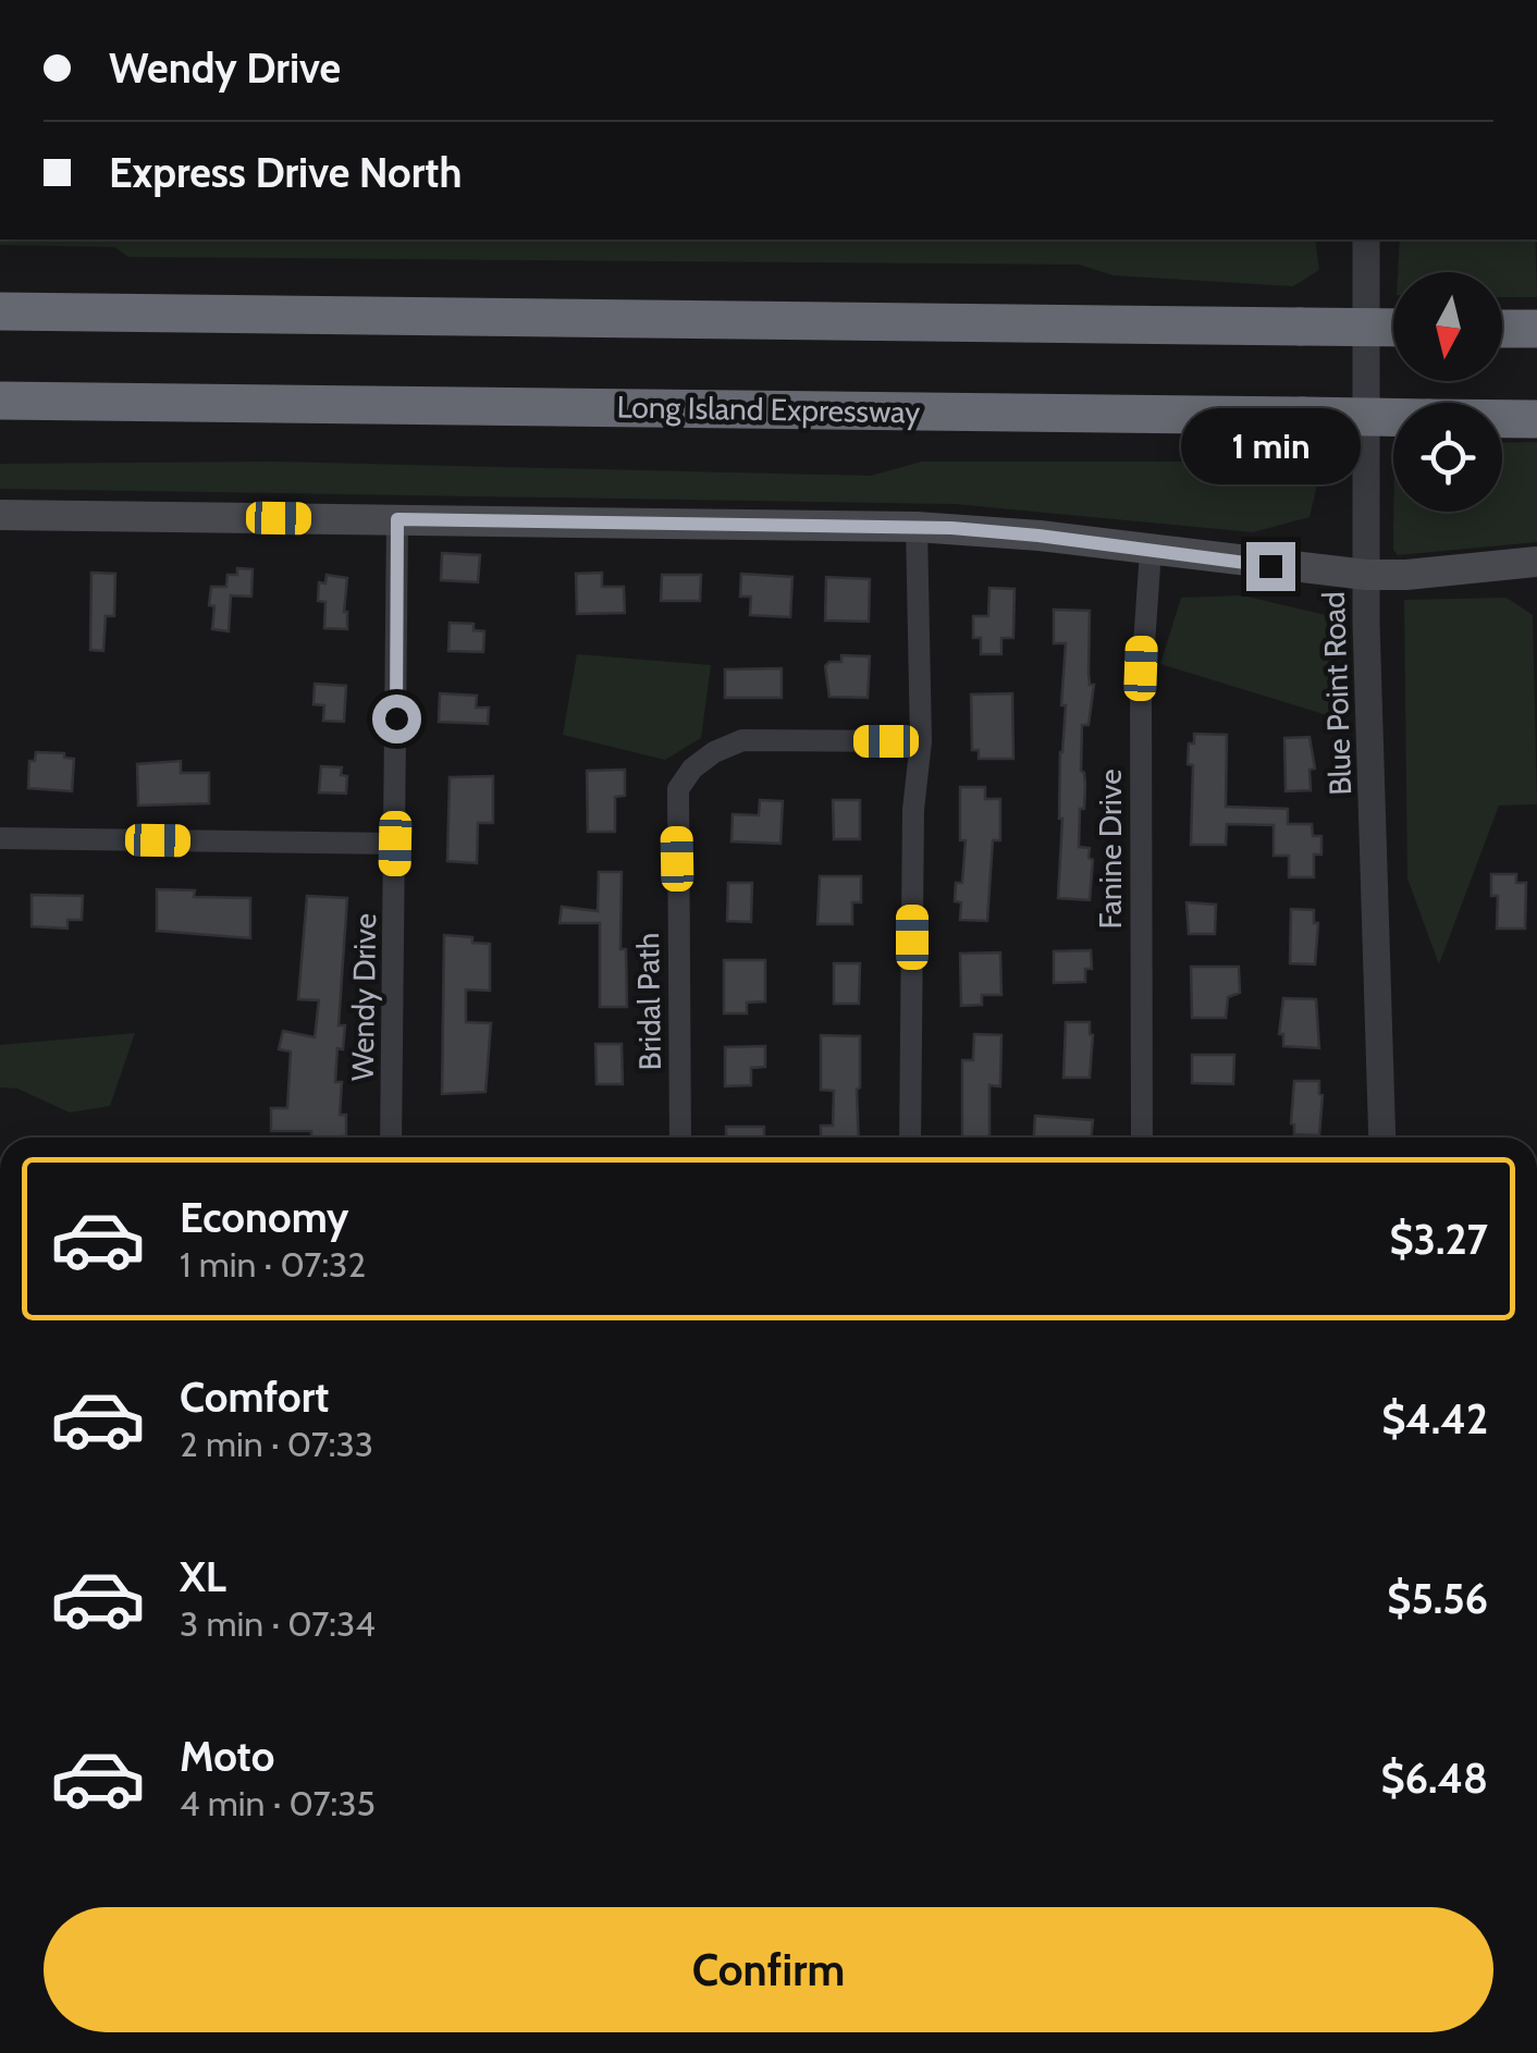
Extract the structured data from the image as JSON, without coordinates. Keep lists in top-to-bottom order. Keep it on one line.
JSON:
{"streets":{"highway":["Long Island Expressway"],"street":["Blue Point Road","Fanine Drive","Wendy Drive","Bridal Path"]},"north":"bottom","page":{"banner":["Wendy Drive","Express Drive North"],"bubble":"1 min","list":[{"name":"Economy","note":"1 min · 07:32","value":"$3.27"},{"name":"Comfort","note":"2 min · 07:33","value":"$4.42"},{"name":"XL","note":"3 min · 07:34","value":"$5.56"},{"name":"Moto","note":"4 min · 07:35","value":"$6.48"}],"buttons":"Confirm"}}
